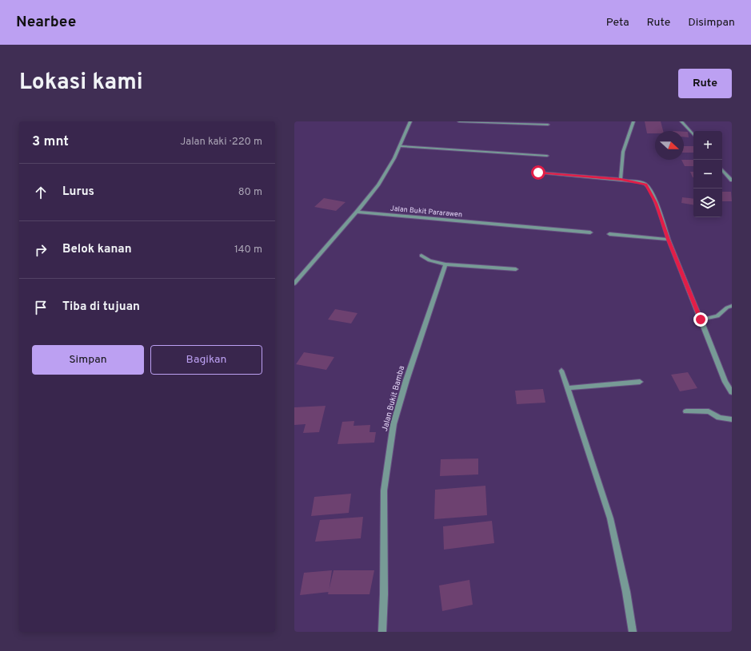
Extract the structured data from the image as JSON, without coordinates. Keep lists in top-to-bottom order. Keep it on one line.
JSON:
{"streets":{"street":["Jalan Bukit Pararawen","Jalan Bukit Bamba"]},"north":"right","page":{"header":"Nearbee","nav":["Peta","Rute","Disimpan"],"title":"Lokasi kami","buttons":["Rute",["Simpan","Bagikan"]],"heading":["3 mnt","Jalan kaki · 220 m"],"map_buttons":["+","−"],"list":[["Lurus","80 m"],["Belok kanan","140 m"],"Tiba di tujuan"]}}
